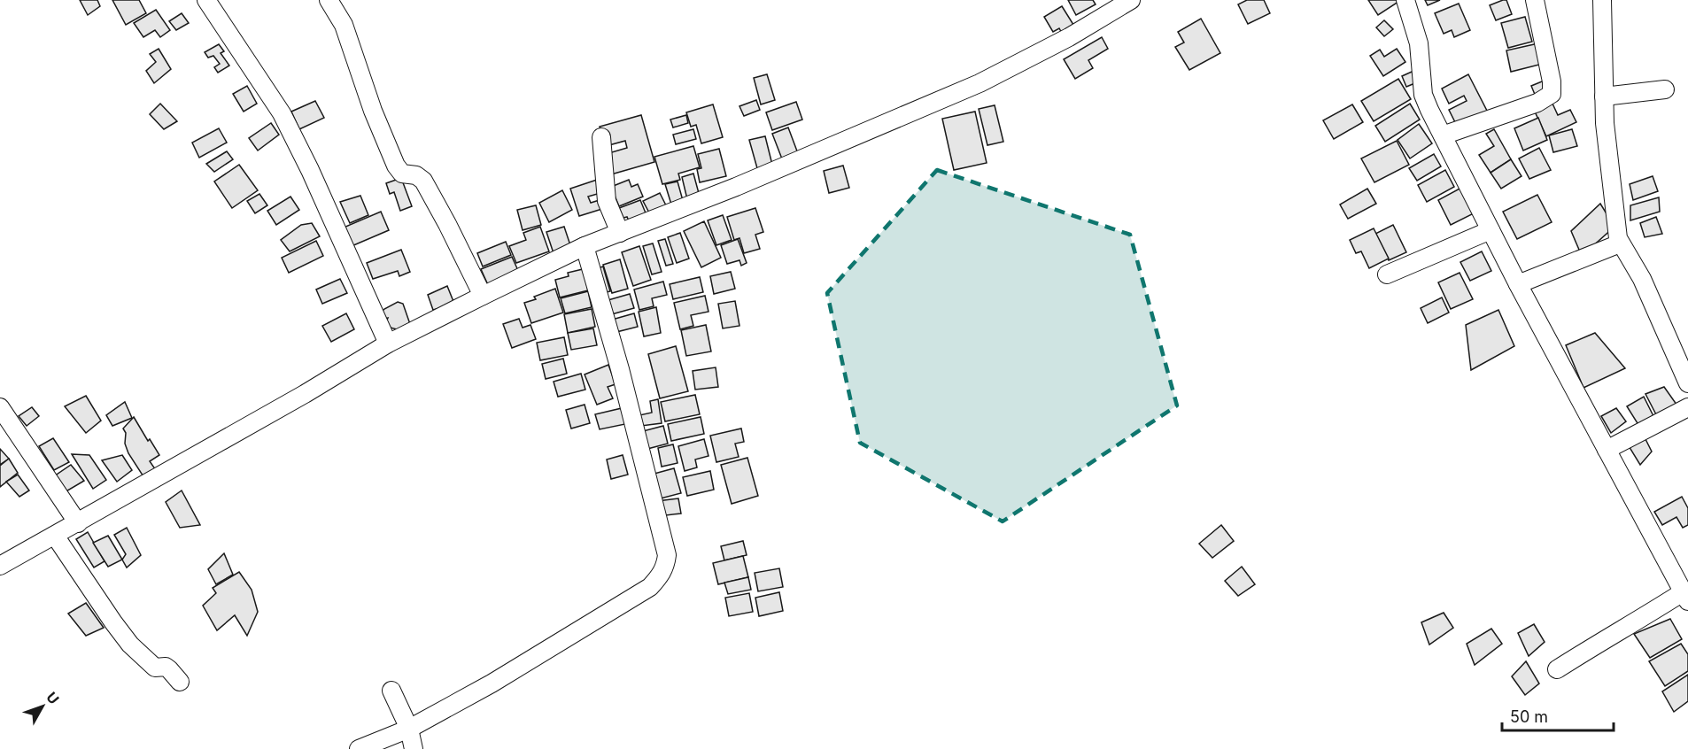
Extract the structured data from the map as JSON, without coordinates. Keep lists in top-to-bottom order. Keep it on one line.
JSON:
{"scale_bar":"50 m","north":"top right"}
